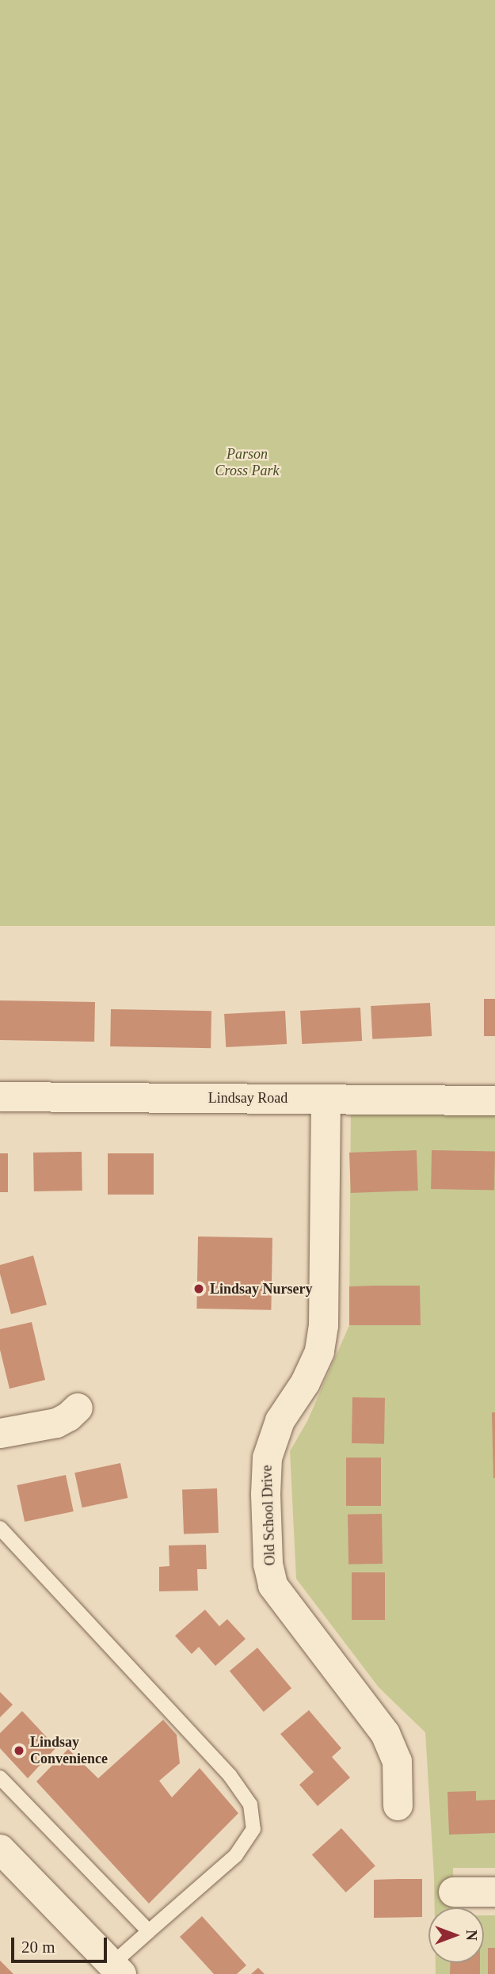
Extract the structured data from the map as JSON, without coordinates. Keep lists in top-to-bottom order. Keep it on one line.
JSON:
{"streets":{"street":["Lindsay Road","Old School Drive"]},"crossings":[["Lindsay Road","Old School Drive"]],"parks":["Parson Cross Park"],"places":["Lindsay Nursery","Lindsay Convenience"],"scale_bar":"20 m","north":"right"}
